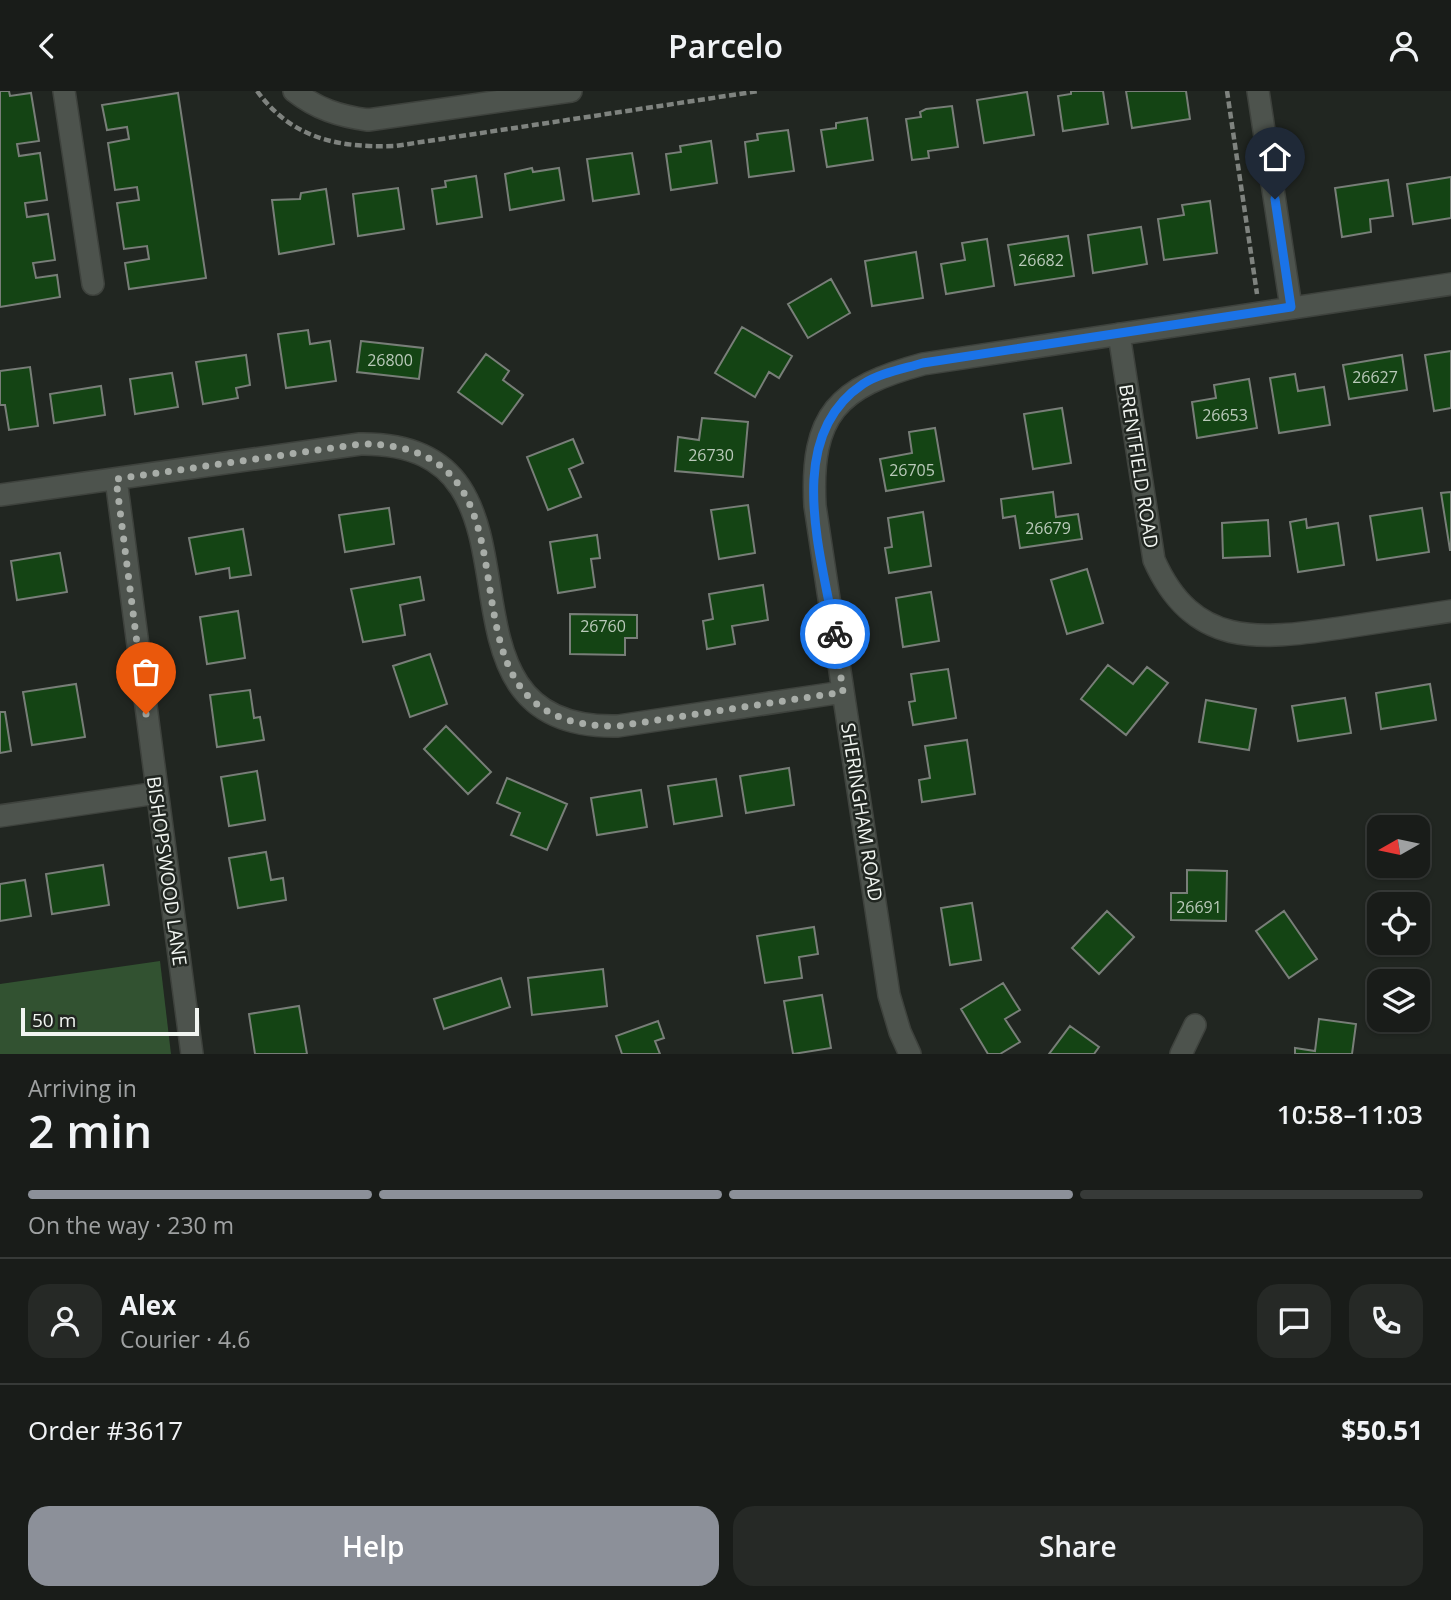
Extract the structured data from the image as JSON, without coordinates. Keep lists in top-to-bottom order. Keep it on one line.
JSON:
{"streets":{"street":["BRENTFIELD ROAD","SHERINGHAM ROAD","BISHOPSWOOD LANE"]},"crossings":[["BRENTFIELD ROAD","SHERINGHAM ROAD"]],"house_numbers":["26682","26800","26627","26653","26730","26705","26679","26760","26691"],"scale_bar":"50 m","north":"left","page":{"header":"Parcelo","scale":"50 m","heading":["2 min","Arriving in","10:58–11:03"],"panel":["Alex","Courier · 4.6","Order #3617","$50.51"],"bar":"On the way · 230 m","buttons":["Help","Share"]}}
